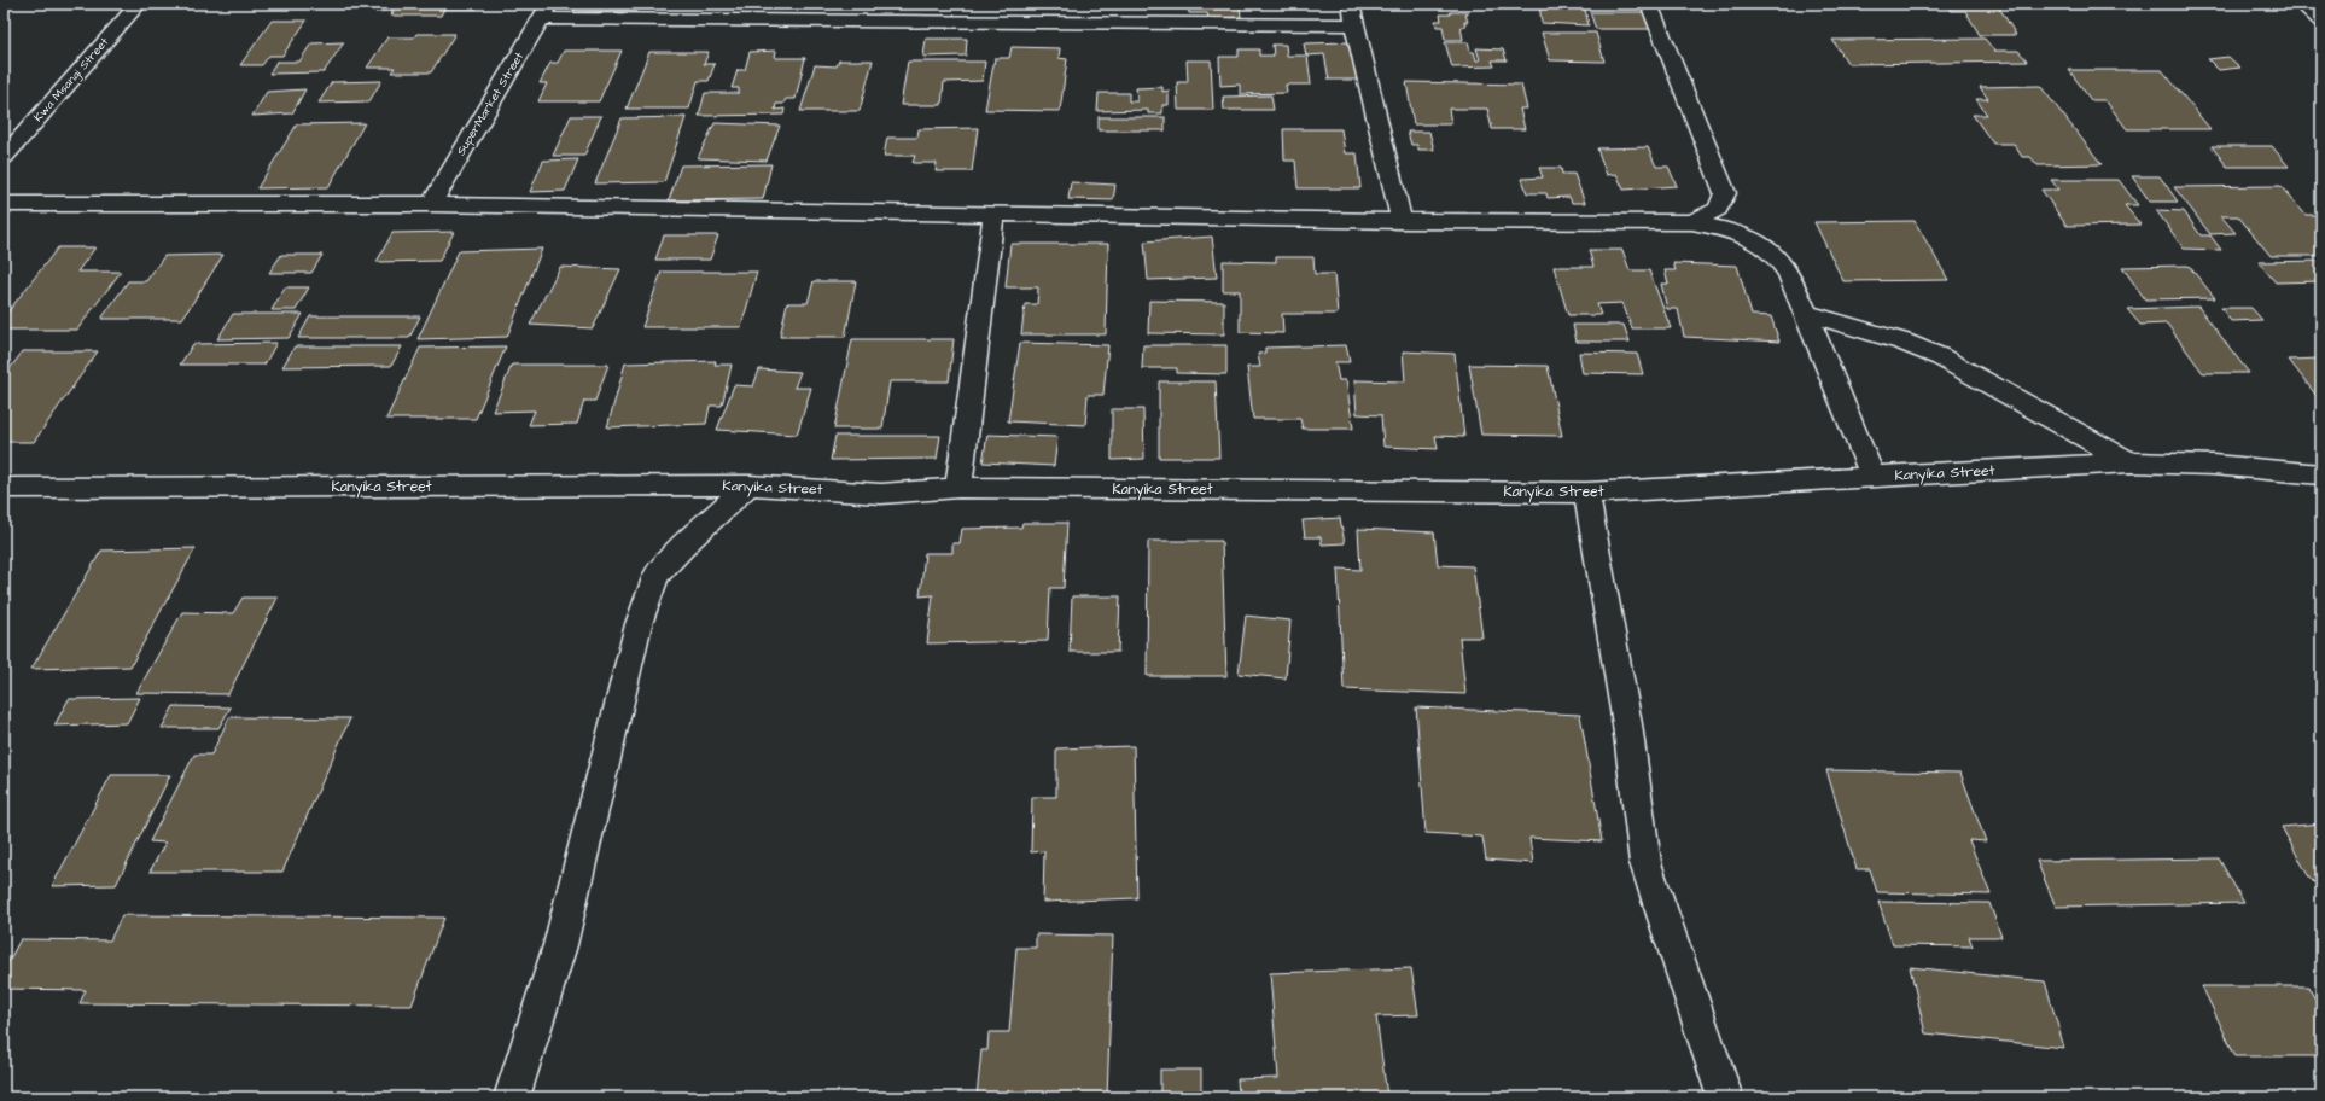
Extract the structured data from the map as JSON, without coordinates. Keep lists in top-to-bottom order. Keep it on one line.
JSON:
{"streets":{"street":["Kwa Msangi Street","SuperMarket Street","Kanyika Street"]}}
